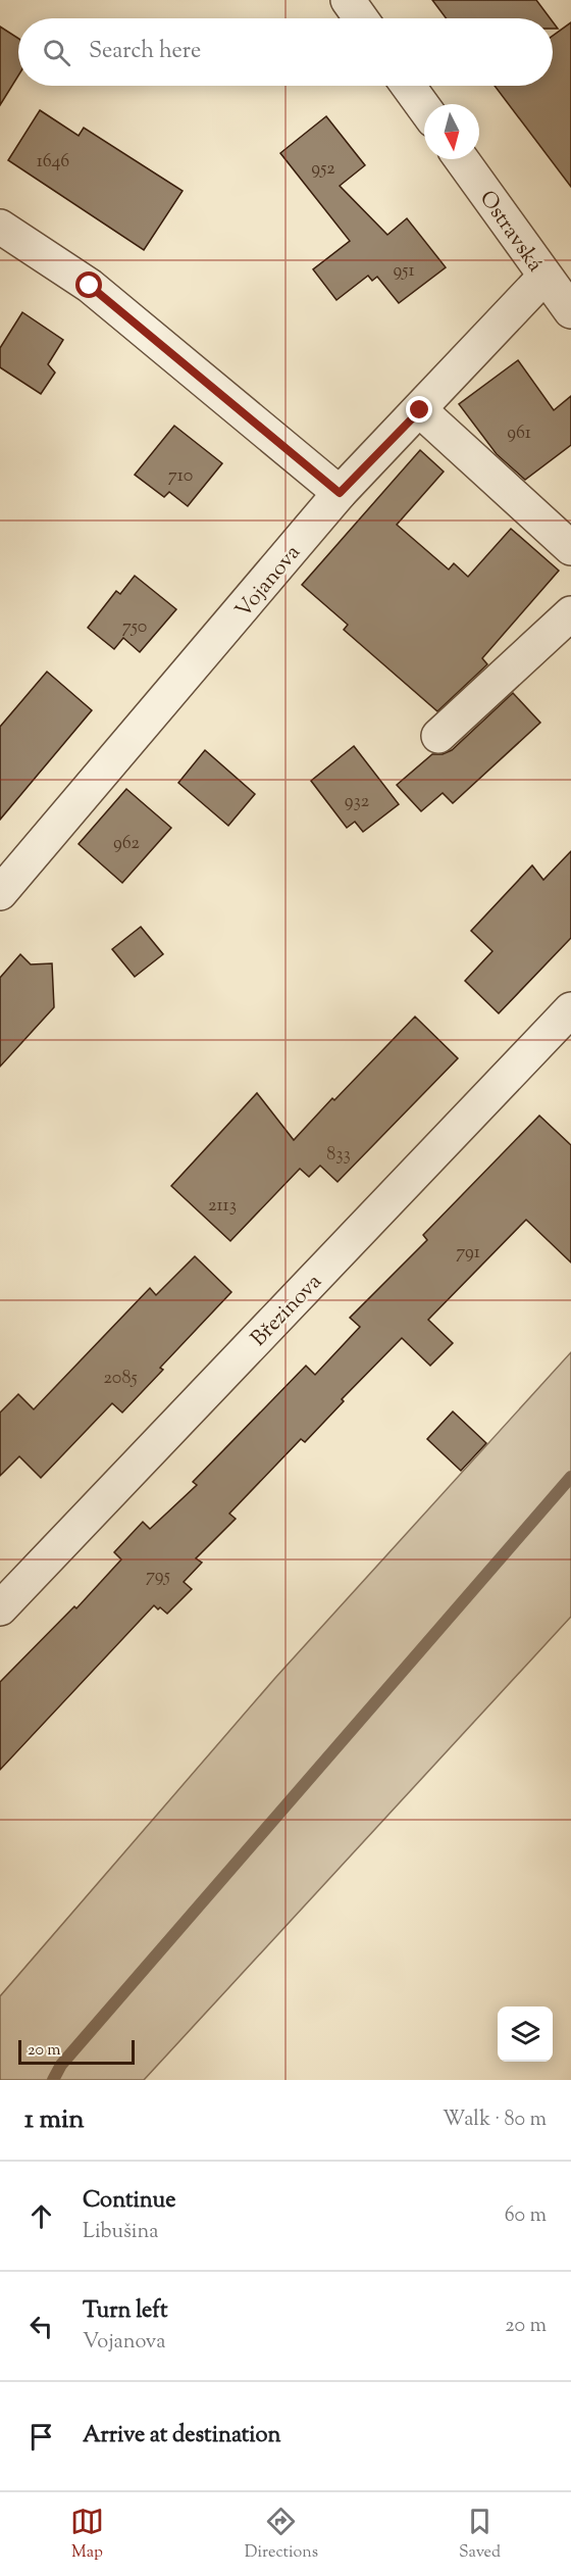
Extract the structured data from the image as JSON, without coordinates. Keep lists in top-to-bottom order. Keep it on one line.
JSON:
{"streets":{"street":["Ostravská","Vojanova","Březinova"]},"crossings":[["Ostravská","Vojanova"]],"house_numbers":["1646","952","951","961","710","750","932","962","833","2113","791","2085","795"],"scale_bar":"20 m","north":"bottom","page":{"search":"Search here","scale":"20 m","heading":["1 min","Walk · 80 m"],"list":[["Continue","Libušina","60 m"],["Turn left","Vojanova","20 m"],"Arrive at destination"],"nav":["Map","Directions","Saved"]}}
